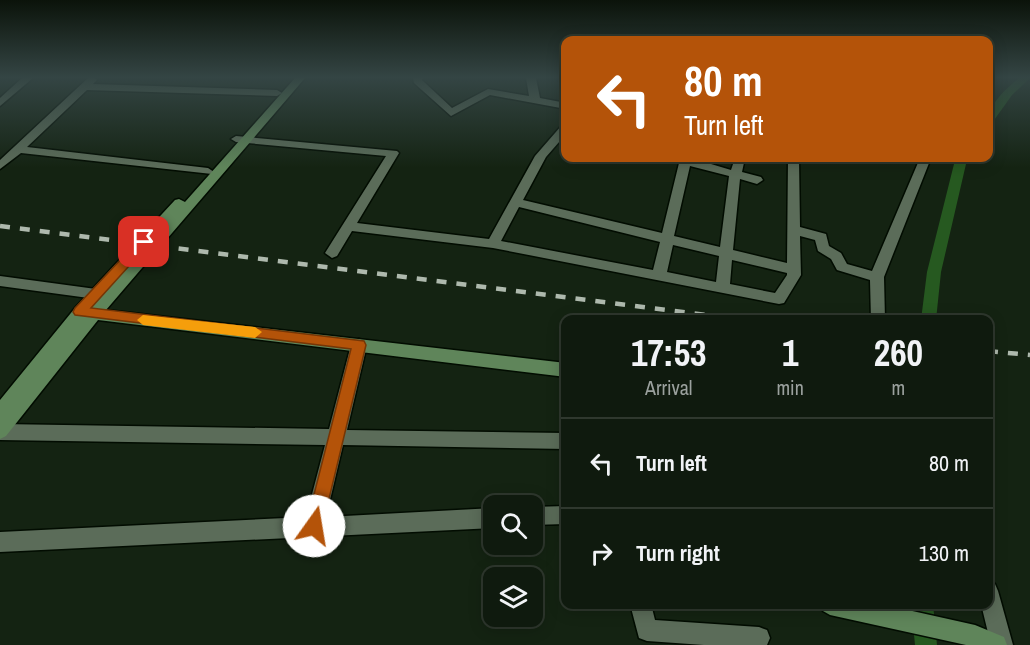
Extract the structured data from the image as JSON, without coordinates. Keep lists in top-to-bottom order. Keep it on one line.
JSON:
{"page":{"turn":["80 m","Turn left"],"eta":["17:53","Arrival","1","min","260","m"],"list":[{"name":"Turn left","value":"80 m"},{"name":"Turn right","value":"130 m"}]}}
